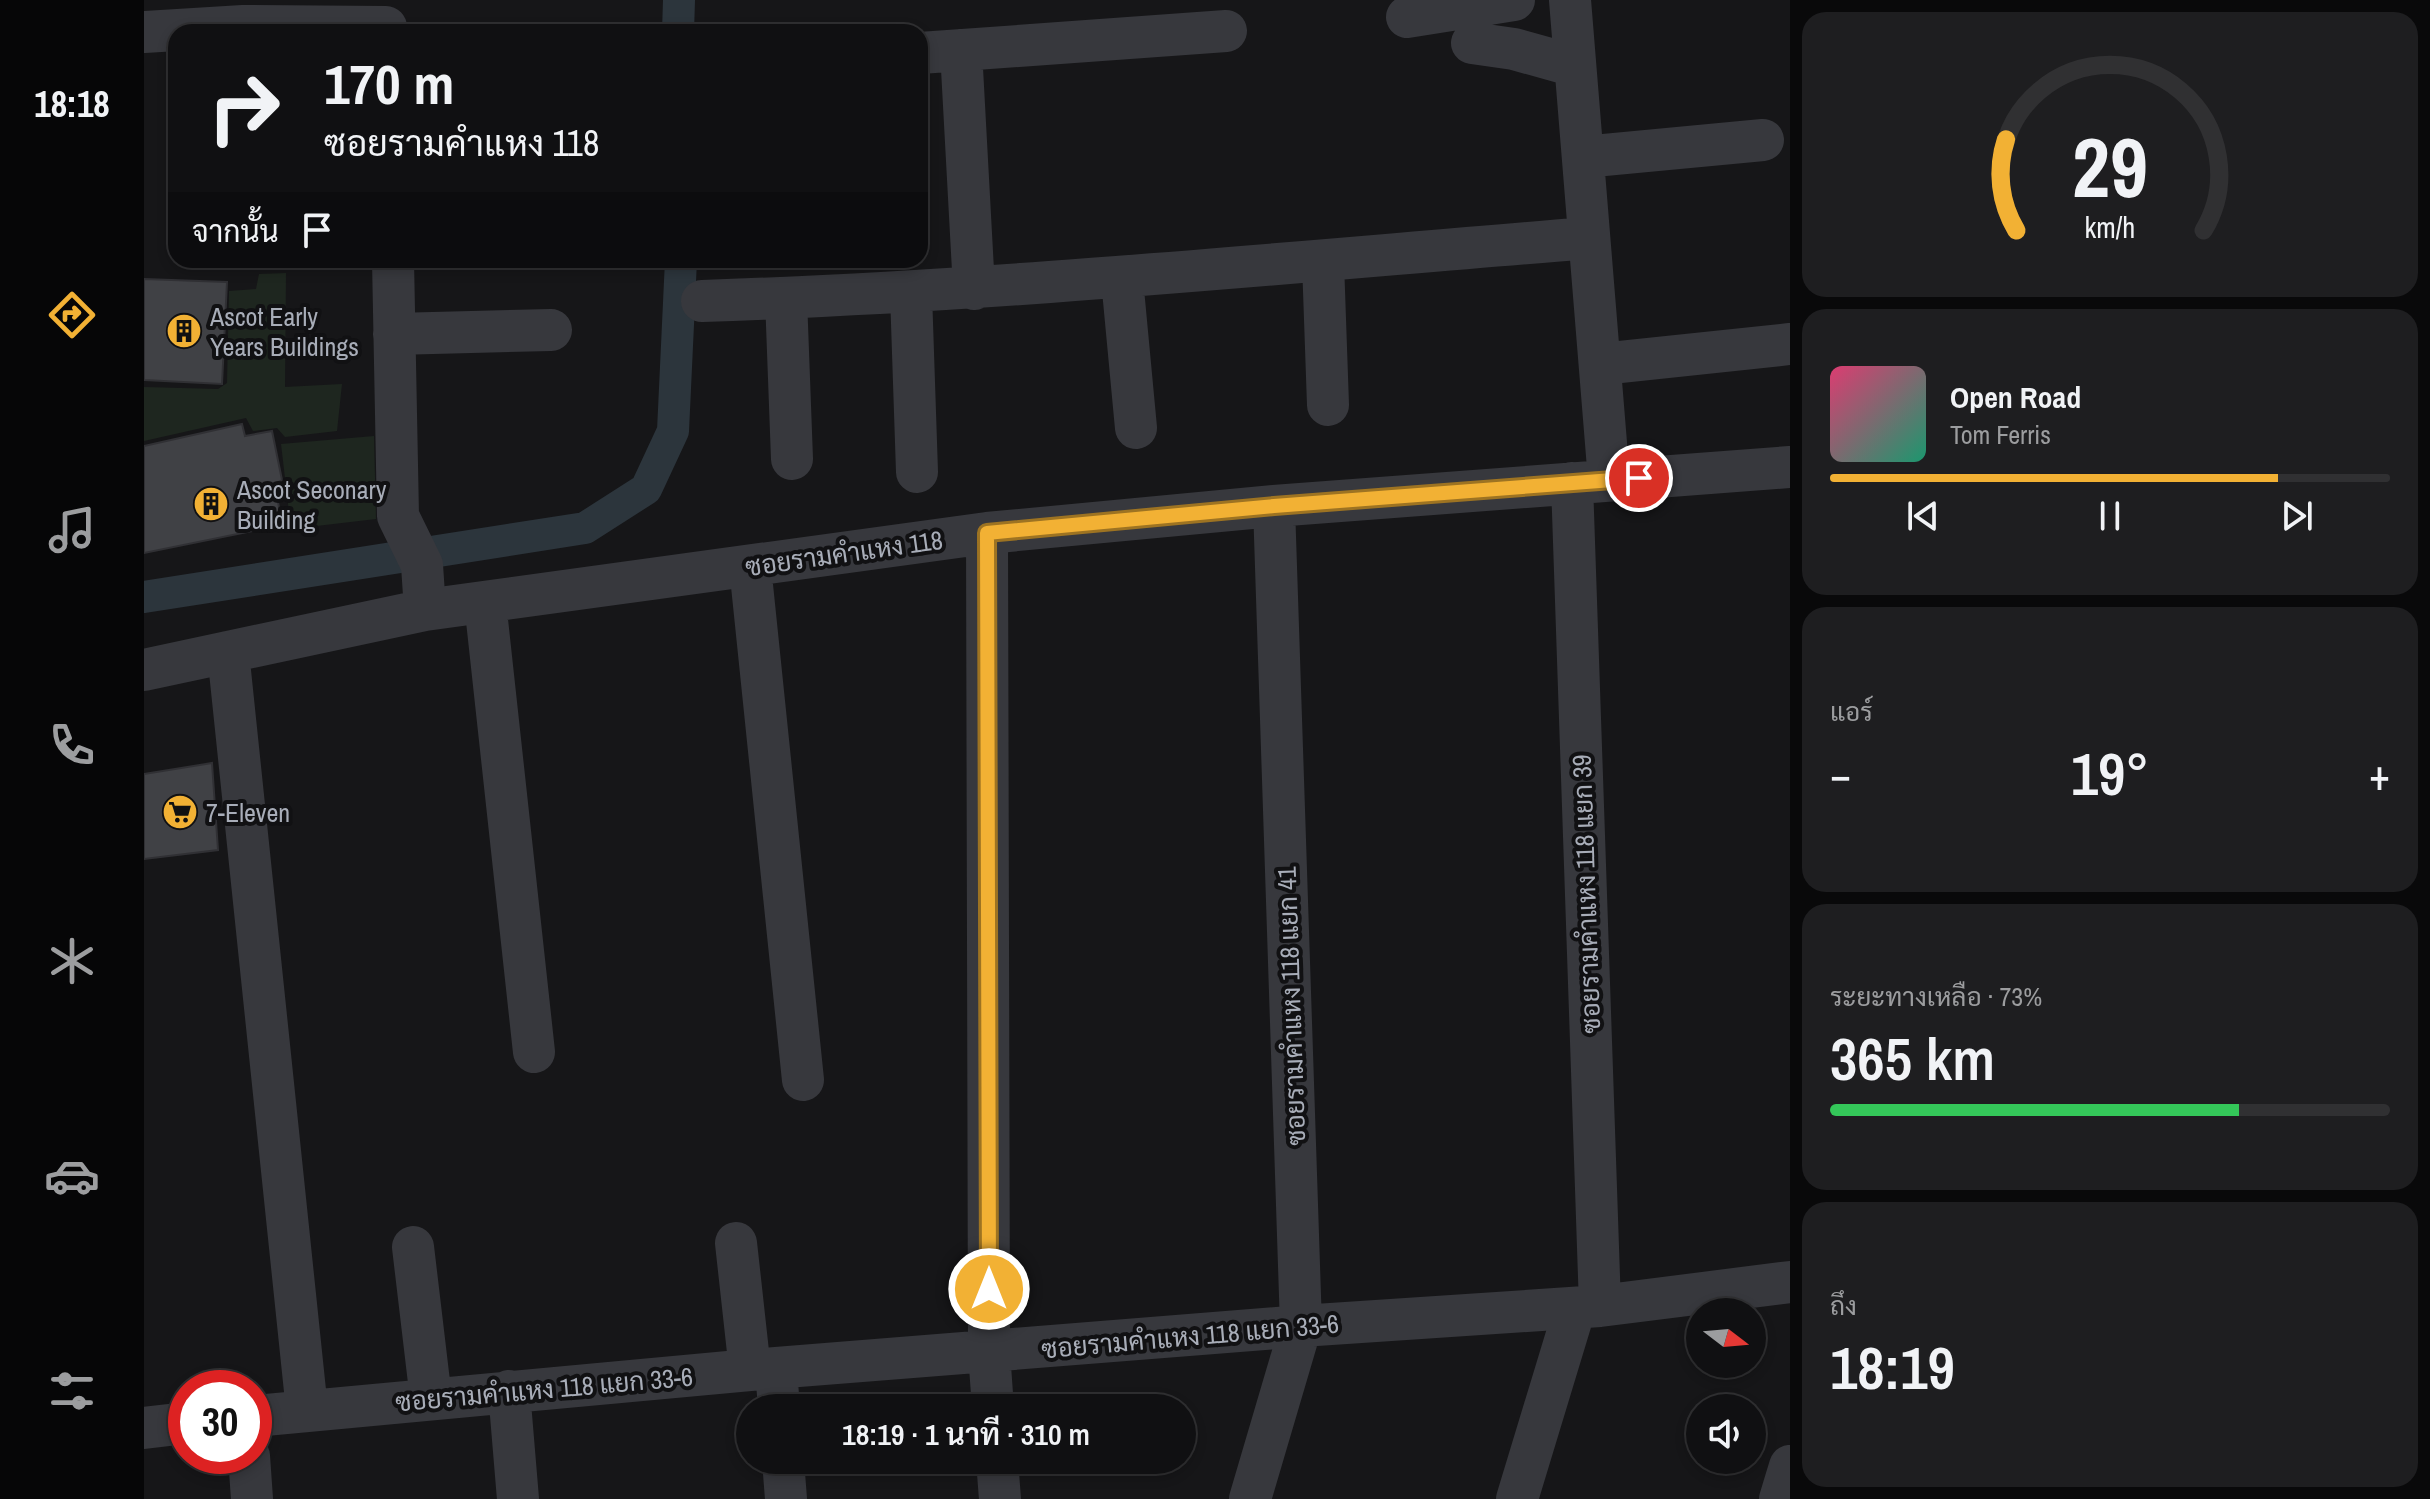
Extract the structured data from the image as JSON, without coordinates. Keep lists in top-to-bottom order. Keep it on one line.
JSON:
{"streets":{"street":["ซอยรามคำแหง 118","ซอยรามคำแหง 118 แยก 39","ซอยรามคำแหง 118 แยก 41","ซอยรามคำแหง 118 แยก 33-6"]},"crossings":[["ซอยรามคำแหง 118","ซอยรามคำแหง 118 แยก 39"],["ซอยรามคำแหง 118","ซอยรามคำแหง 118 แยก 41"],["ซอยรามคำแหง 118 แยก 39","ซอยรามคำแหง 118 แยก 33-6"],["ซอยรามคำแหง 118 แยก 41","ซอยรามคำแหง 118 แยก 33-6"]],"places":{"building":["Ascot Early Years Buildings","Ascot Seconary Building"],"supermarket":["7-Eleven"]},"north":"right","page":{"tabs":"18:18","turn":["170 m","ซอยรามคำแหง 118"],"then":"จากนั้น","song":["Open Road","Tom Ferris"],"tile":["แอร์",["ระยะทางเหลือ · 73%","365 km"],["ถึง","18:19"]],"heat":["−","19°","+"],"limit":"30","trip":"18:19 · 1 นาที · 310 m","gauge":["29","km/h"]}}
